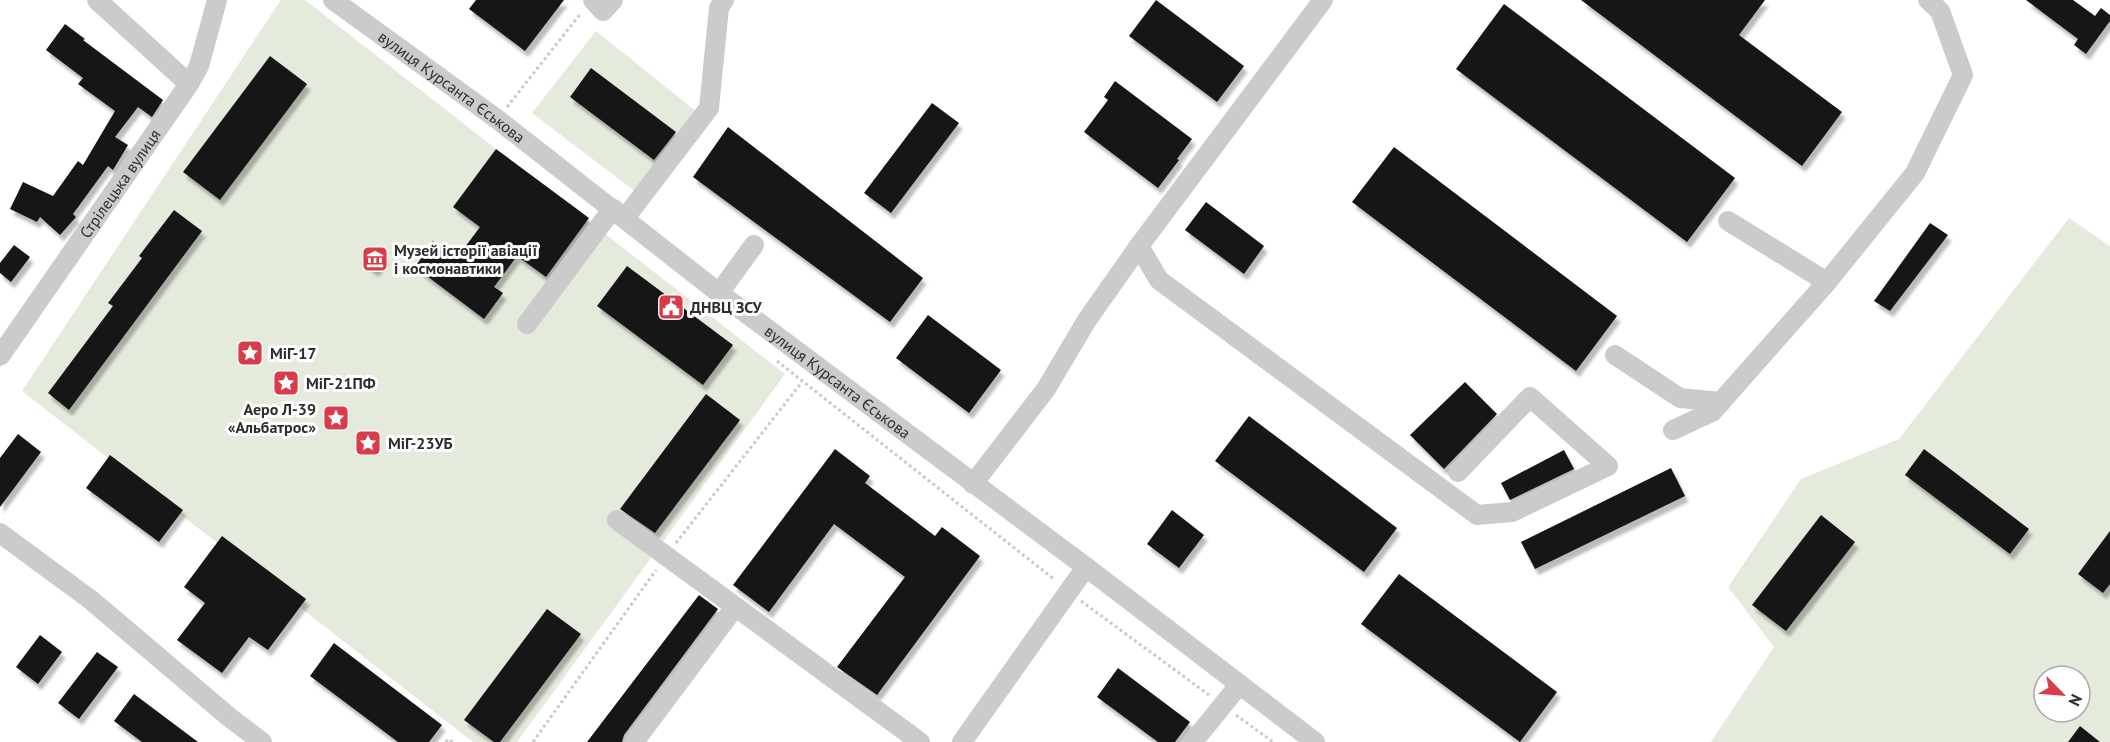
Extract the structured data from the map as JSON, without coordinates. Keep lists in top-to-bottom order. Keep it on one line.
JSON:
{"streets":{"street":["вулиця Курсанта Єськова","Стрілецька вулиця"]},"places":{"museum":["Музей історії авіації і космонавтики"],"public building":["ДНВЦ ЗСУ"],"place":["МіГ-17","МіГ-21ПФ","Аеро Л-39 «Альбатрос»","МіГ-23УБ"]},"north":"bottom right"}
